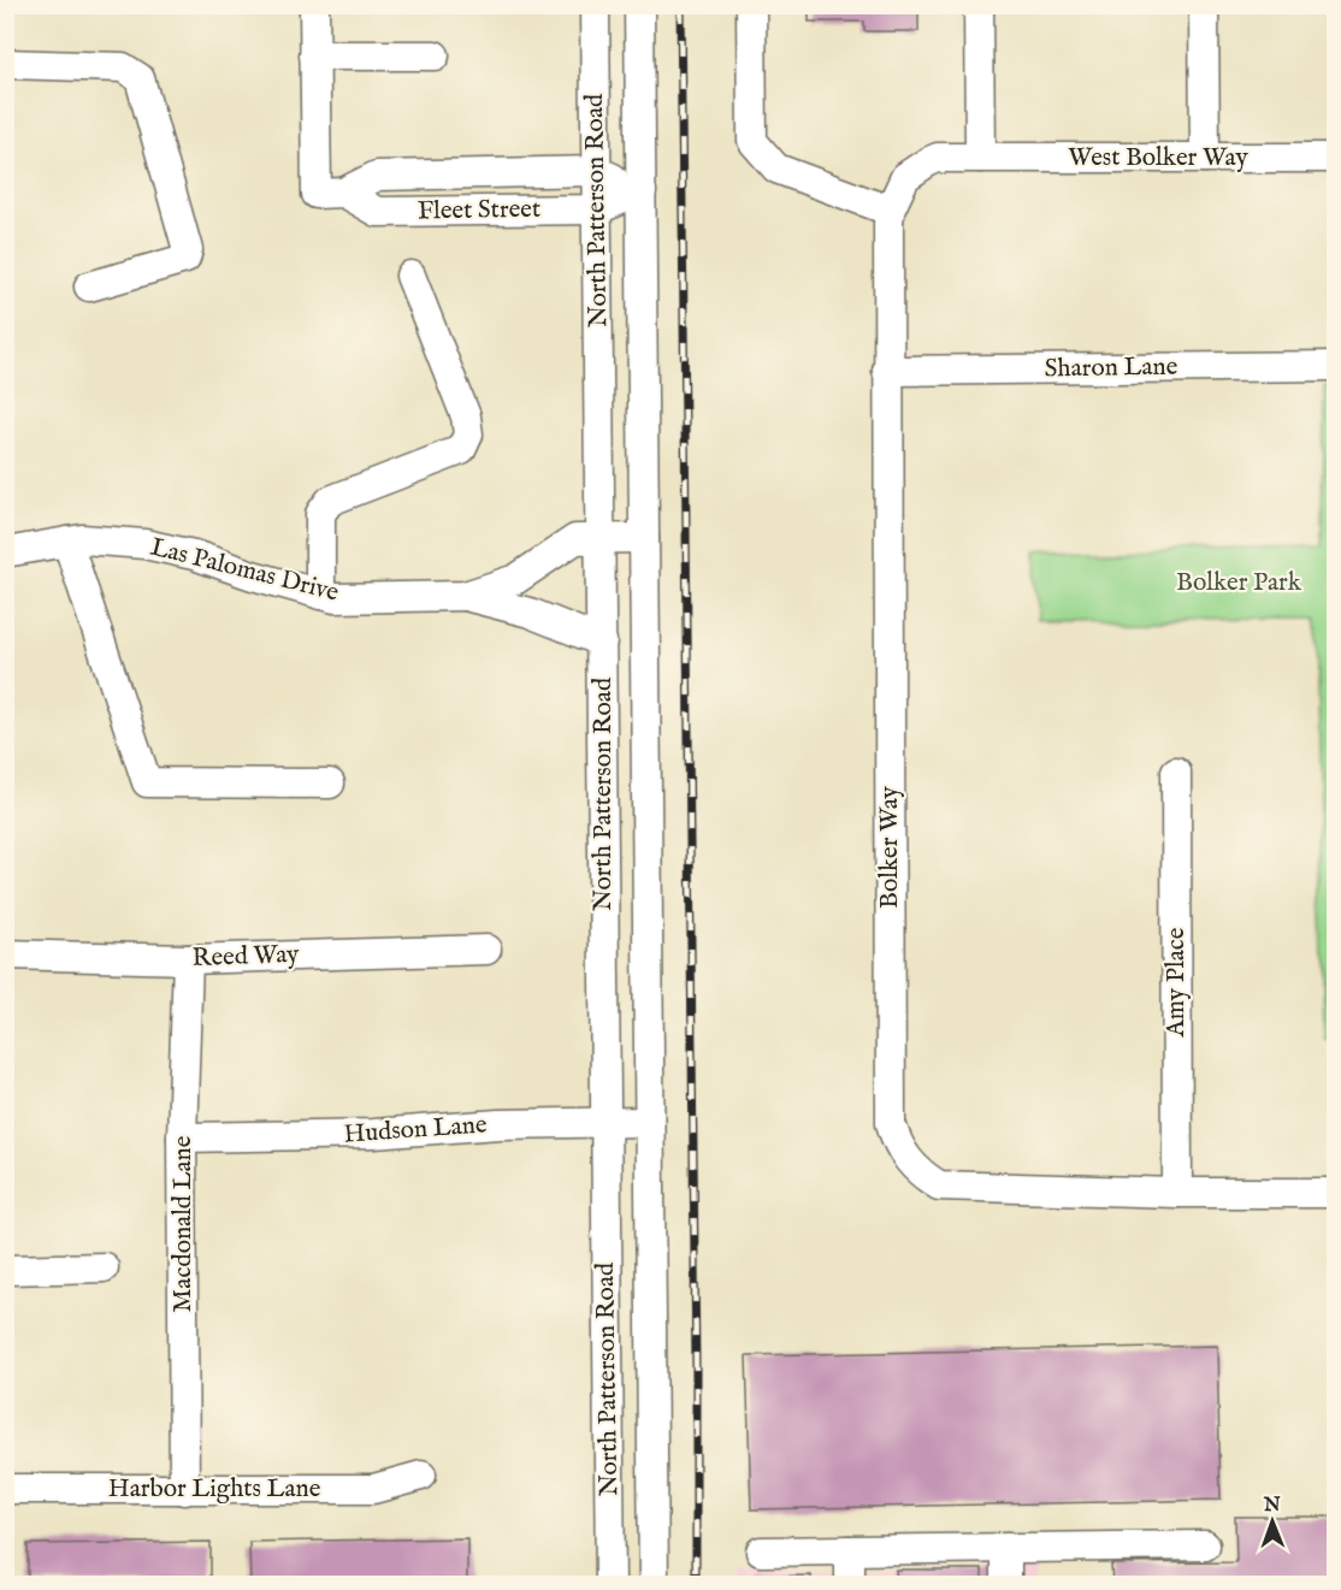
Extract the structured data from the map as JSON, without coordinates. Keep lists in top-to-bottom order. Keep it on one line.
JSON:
{"streets":{"street":["West Bolker Way","Fleet Street","North Patterson Road","Sharon Lane","Las Palomas Drive","Bolker Way","Reed Way","Amy Place","Hudson Lane","Macdonald Lane","Harbor Lights Lane"]},"crossings":[["West Bolker Way","Bolker Way"],["Fleet Street","North Patterson Road"],["North Patterson Road","Las Palomas Drive"],["North Patterson Road","Hudson Lane"],["Sharon Lane","Bolker Way"],["Bolker Way","Amy Place"],["Reed Way","Macdonald Lane"],["Hudson Lane","Macdonald Lane"],["Macdonald Lane","Harbor Lights Lane"]],"parks":["Bolker Park"],"north":"top"}
